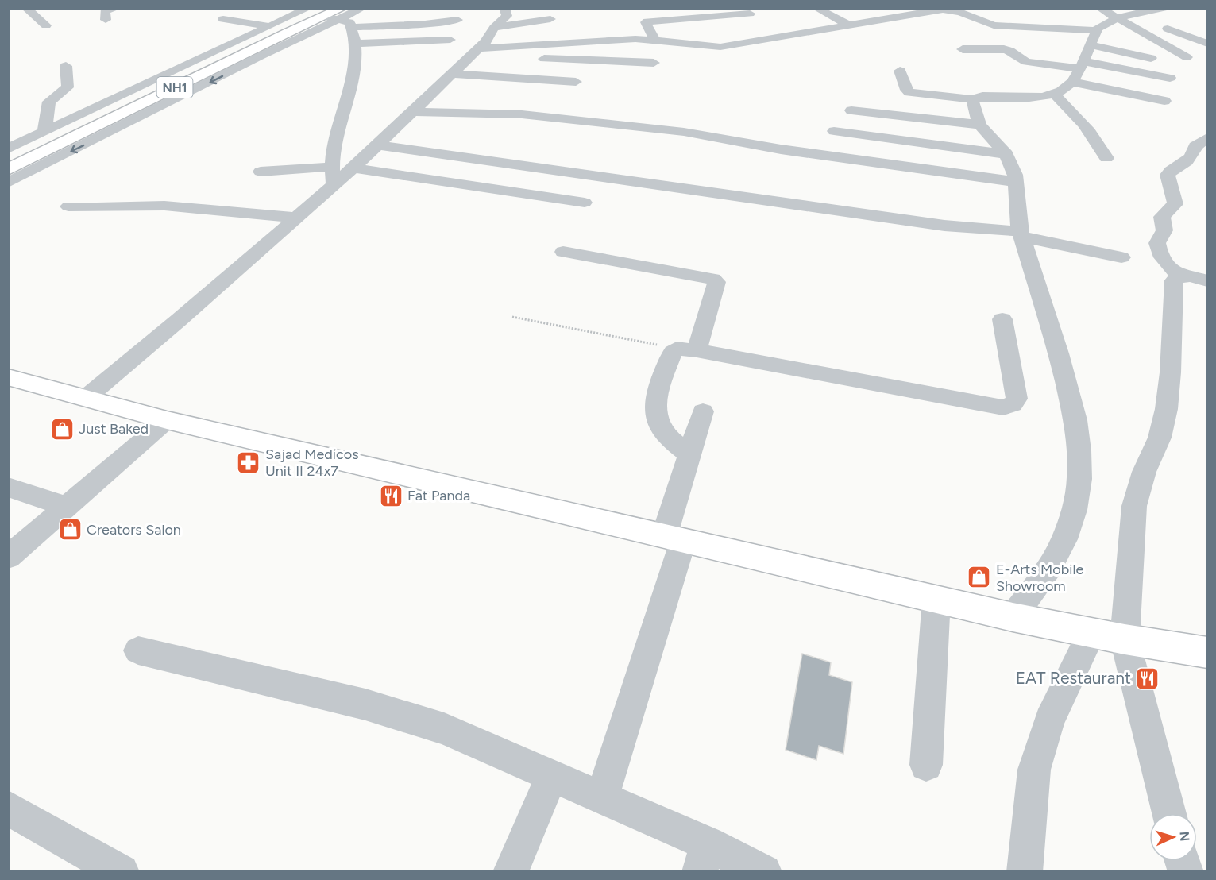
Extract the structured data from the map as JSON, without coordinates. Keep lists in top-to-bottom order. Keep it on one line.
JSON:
{"streets":{"main road":["NH1"]},"places":{"shop":["Just Baked","Creators Salon","E-Arts Mobile Showroom"],"pharmacy":["Sajad Medicos Unit II 24x7"],"restaurant":["Fat Panda","EAT Restaurant"]},"north":"right"}
